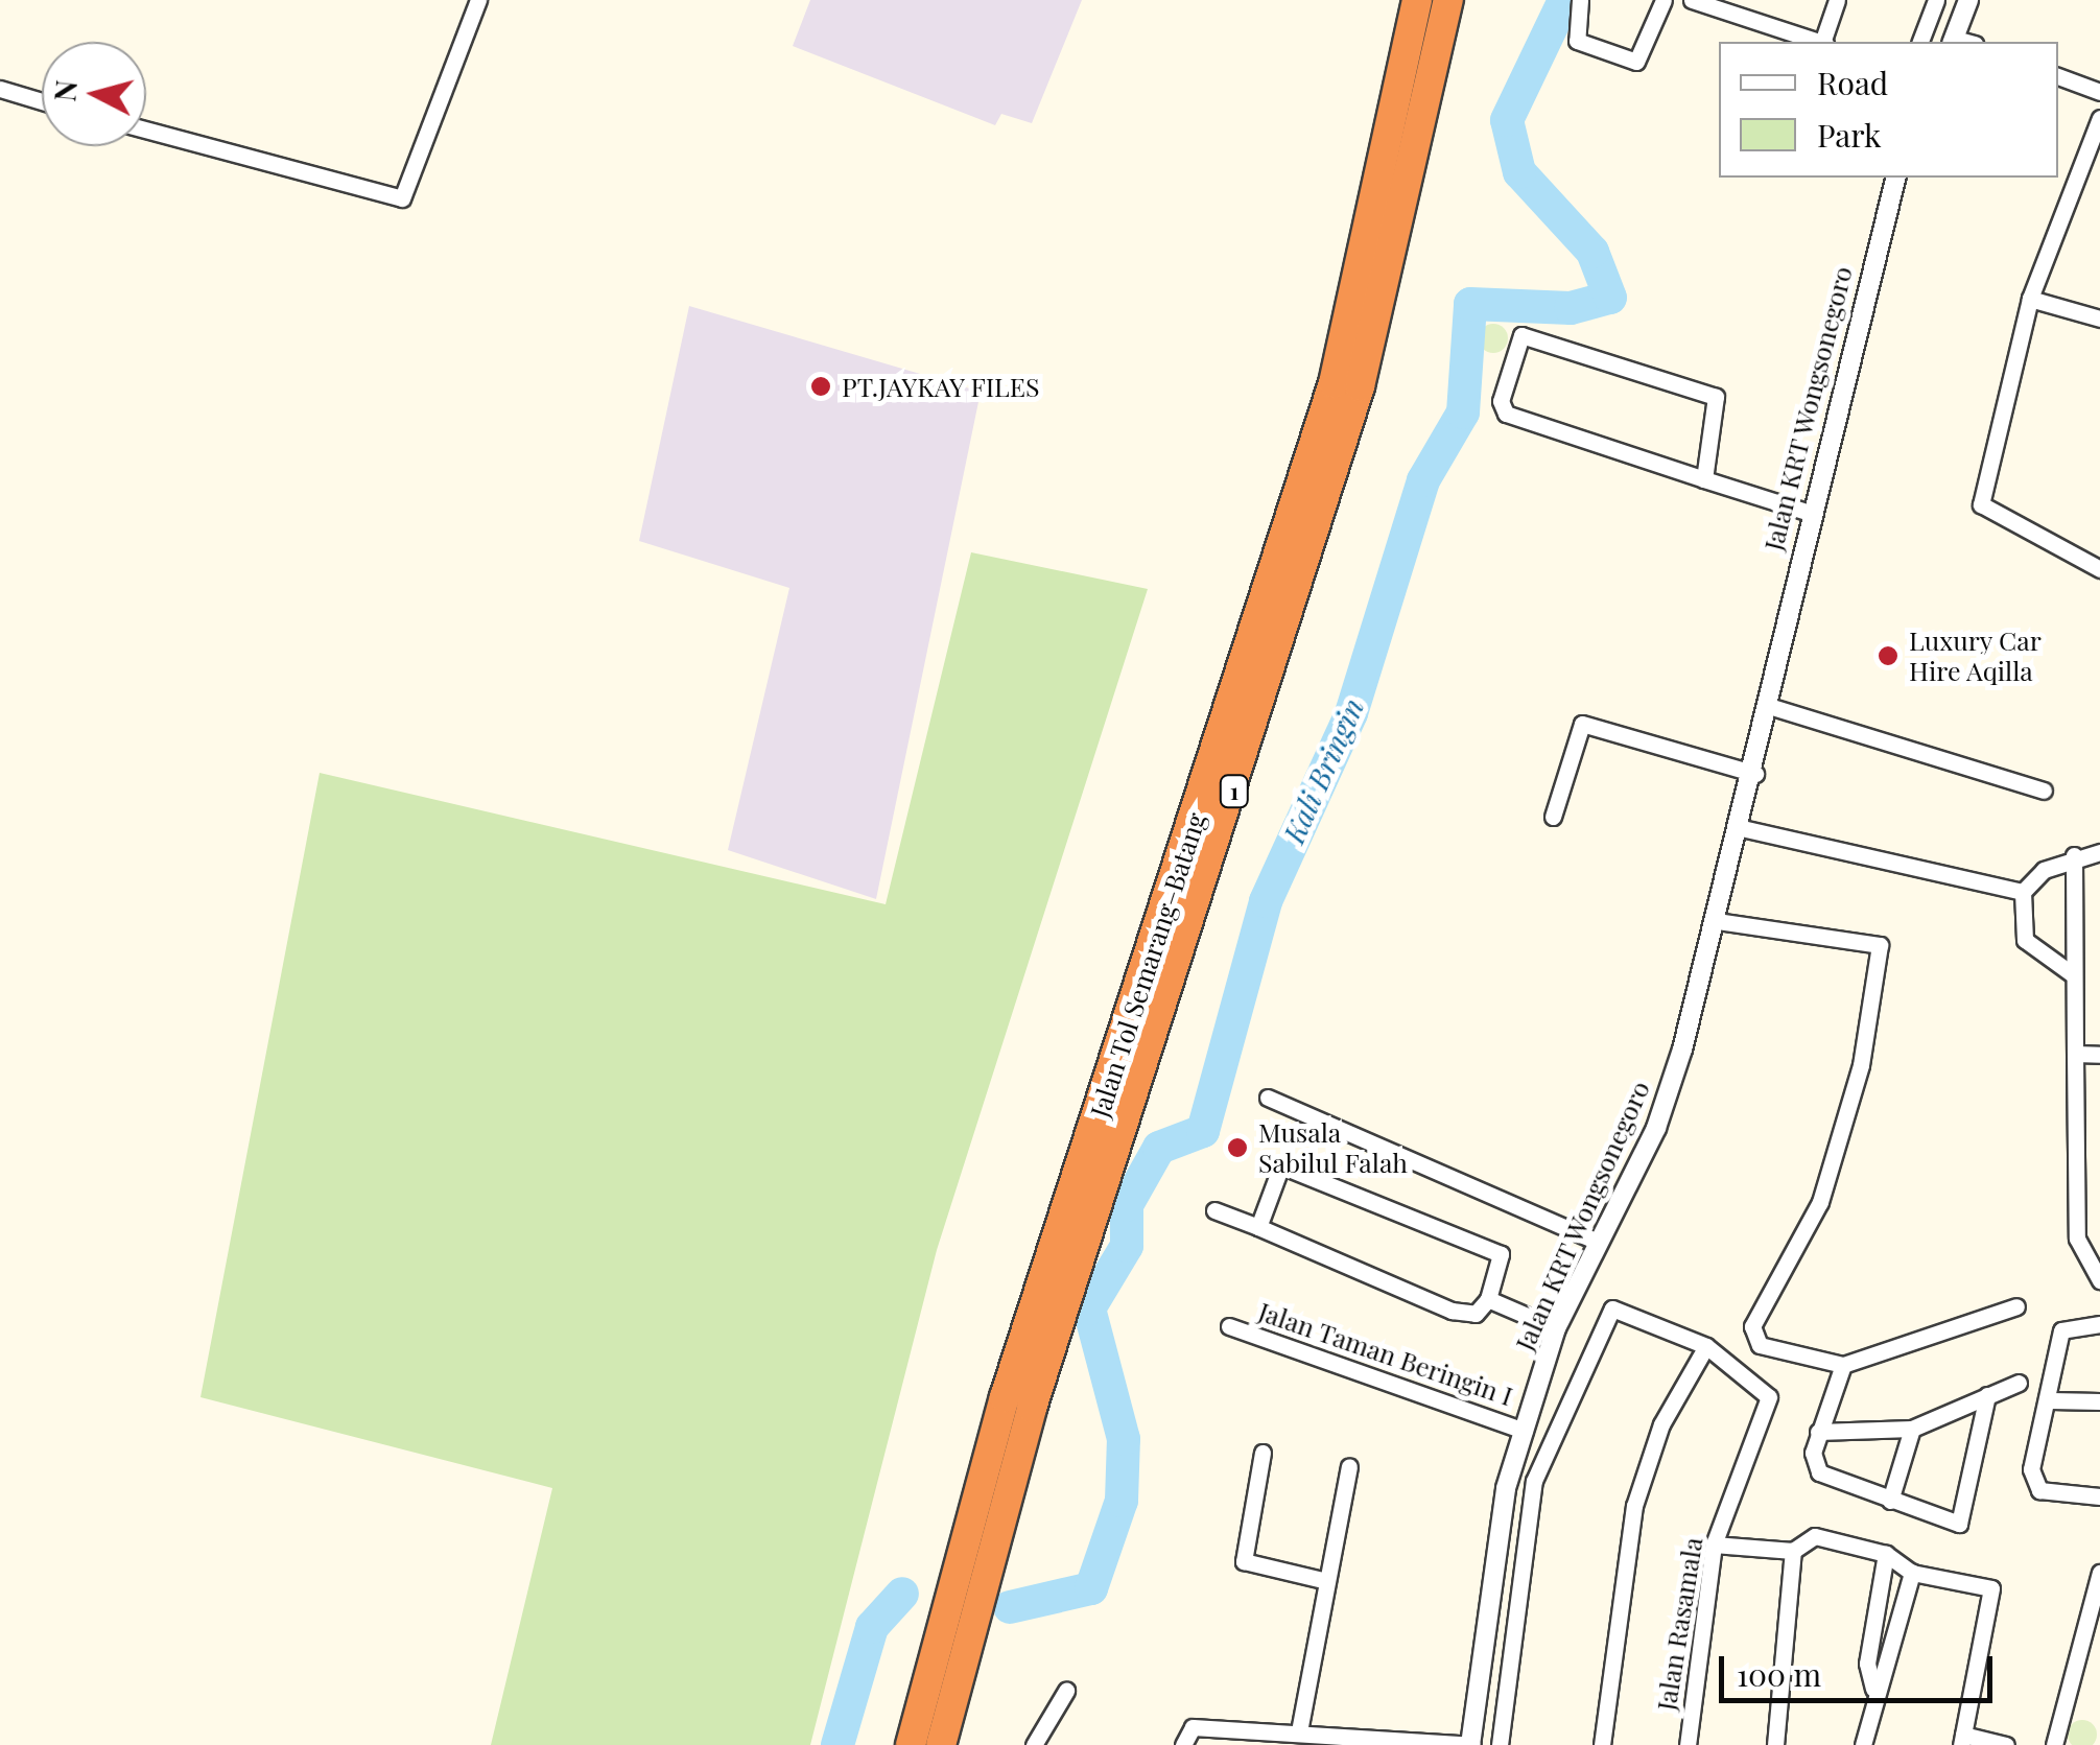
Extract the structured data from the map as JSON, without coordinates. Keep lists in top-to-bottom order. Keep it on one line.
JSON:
{"streets":{"highway":["1","Jalan Tol Semarang–Batang"],"street":["Jalan KRT Wongsonegoro","Jalan Taman Beringin I","Jalan Rasamala"]},"crossings":[["Jalan KRT Wongsonegoro","Jalan Taman Beringin I"]],"water":["Kali Bringin"],"places":["PT.JAYKAY FILES","Luxury Car Hire Aqilla","Musala Sabilul Falah"],"legend":["Road","Park"],"scale_bar":"100 m","north":"left"}
